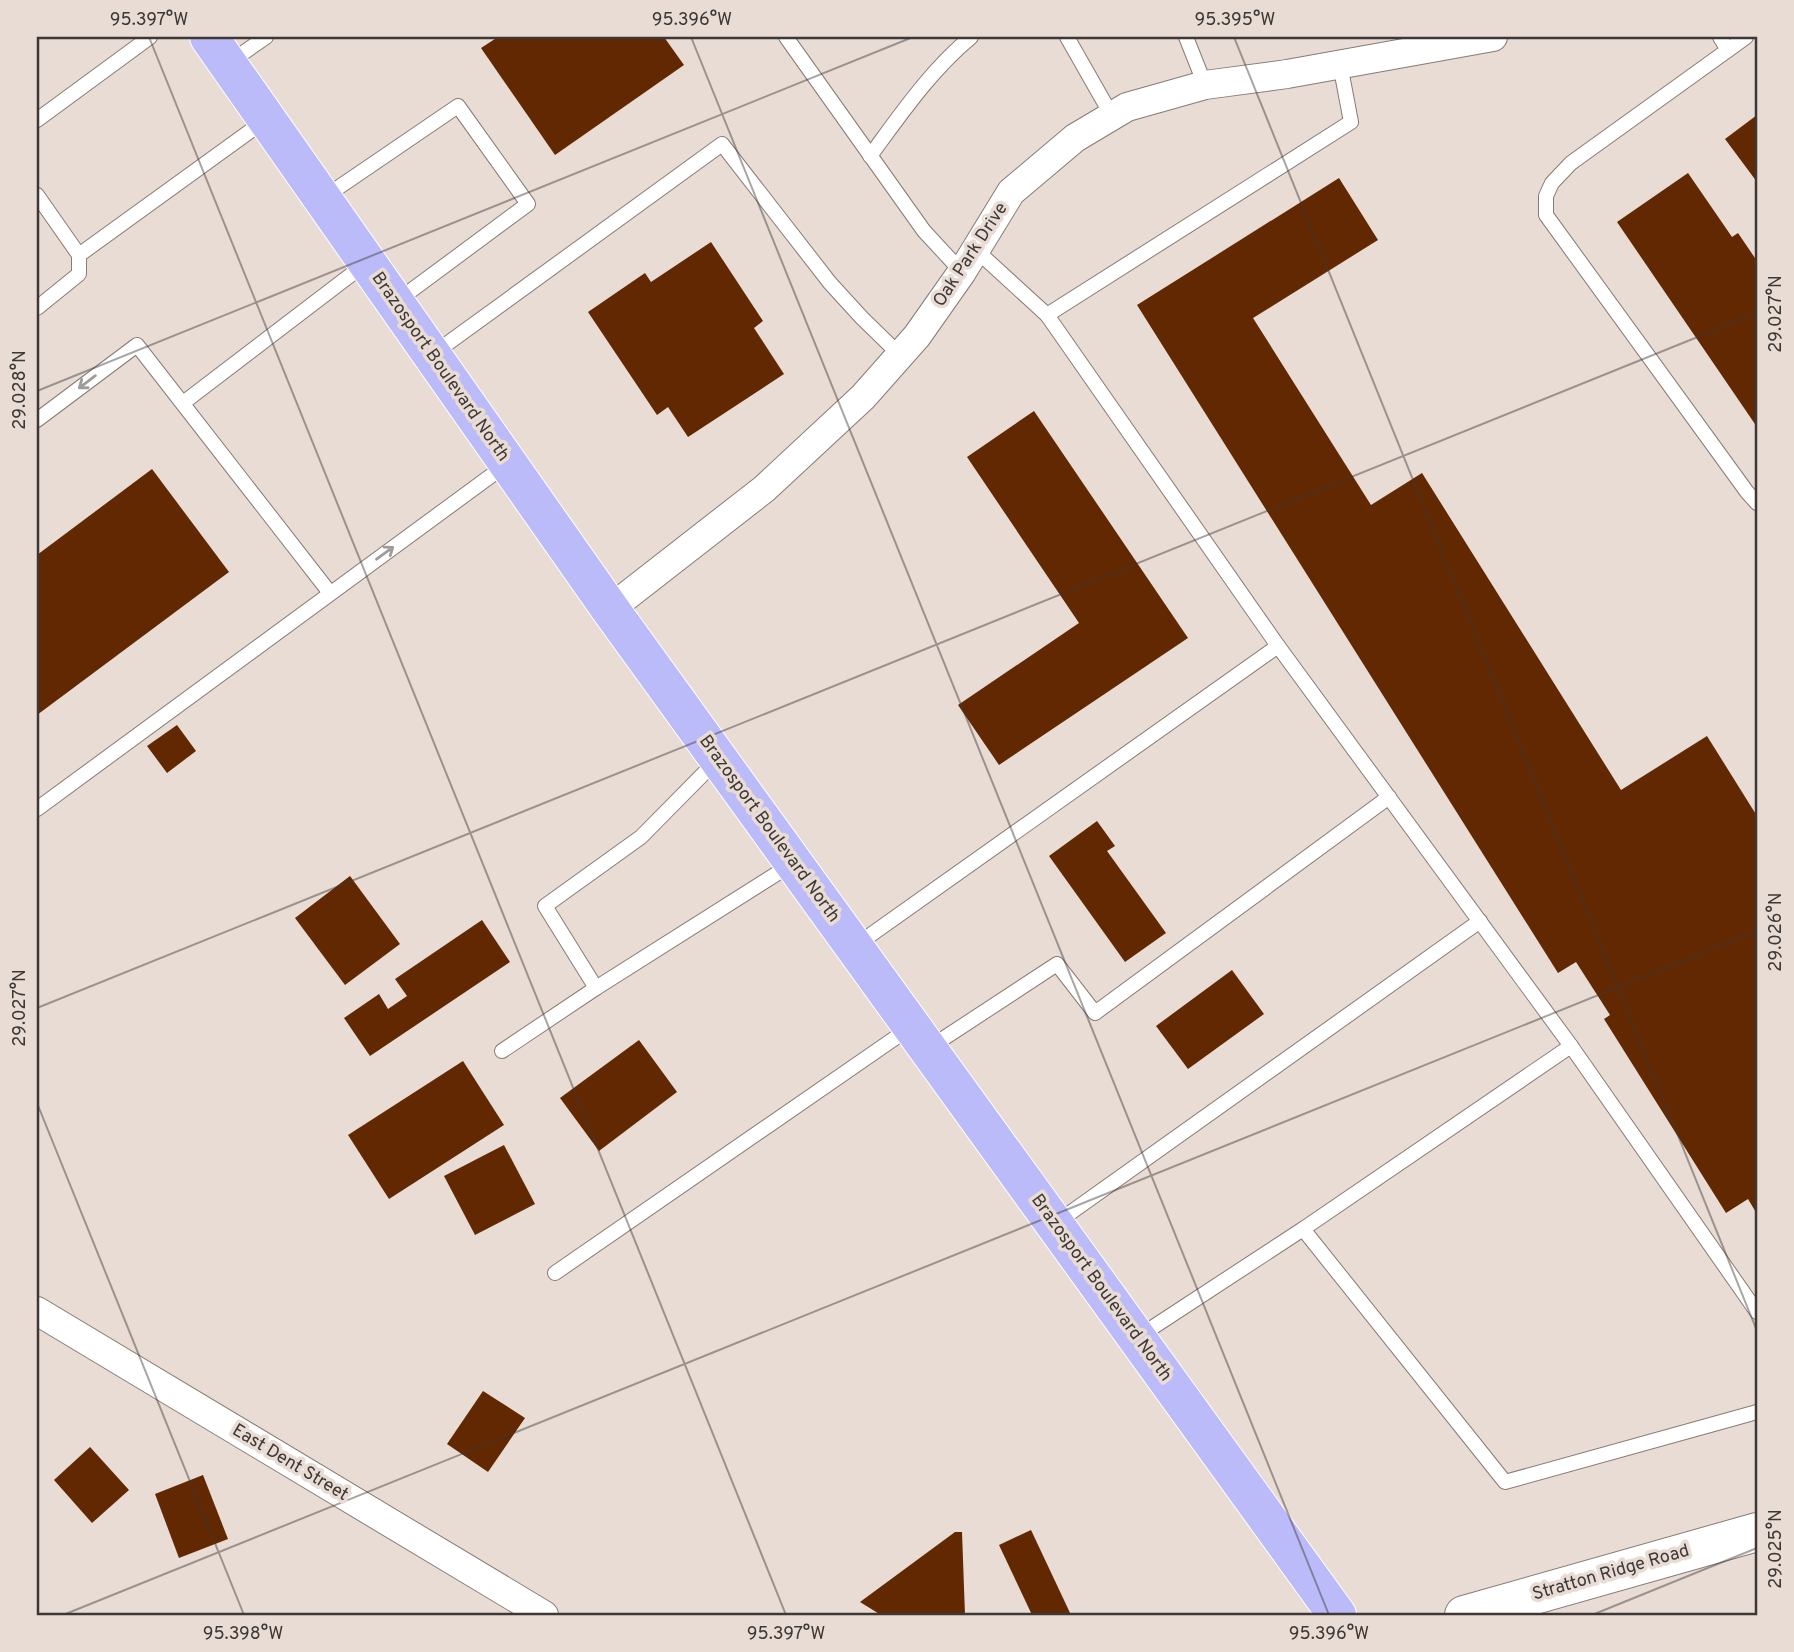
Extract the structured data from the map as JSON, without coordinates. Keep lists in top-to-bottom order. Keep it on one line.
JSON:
{"streets":{"main road":["Brazosport Boulevard North"],"street":["Oak Park Drive","East Dent Street","Stratton Ridge Road"]},"crossings":[["Oak Park Drive","Brazosport Boulevard North"]],"coordinates":["95.397°W","95.396°W","95.395°W","29.027°N","29.028°N","29.026°N","29.025°N","95.398°W"]}
